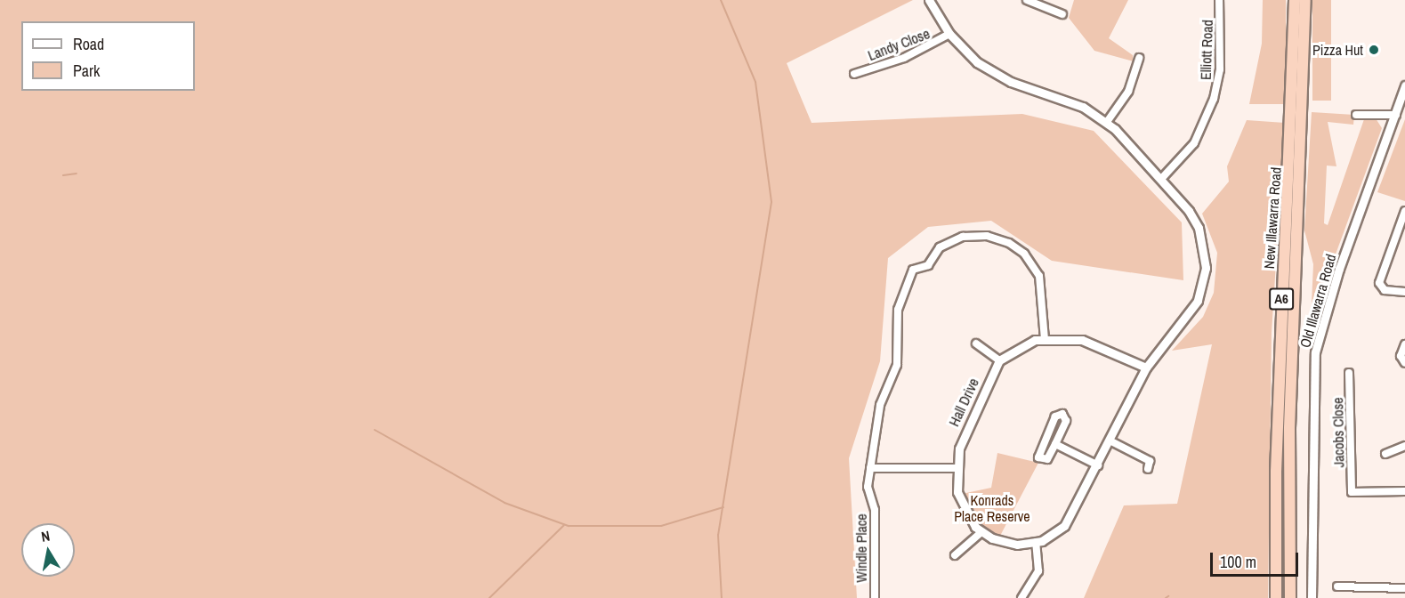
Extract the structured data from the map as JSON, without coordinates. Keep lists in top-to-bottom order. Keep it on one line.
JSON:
{"streets":{"highway":["New Illawarra Road","A6"],"street":["Landy Close","Elliott Road","Old Illawarra Road","Hall Drive","Jacobs Close","Windle Place"]},"crossings":[["Hall Drive","Windle Place"]],"parks":["Konrads Place Reserve"],"places":["Pizza Hut"],"legend":["Road","Park"],"scale_bar":"100 m","north":"top"}
